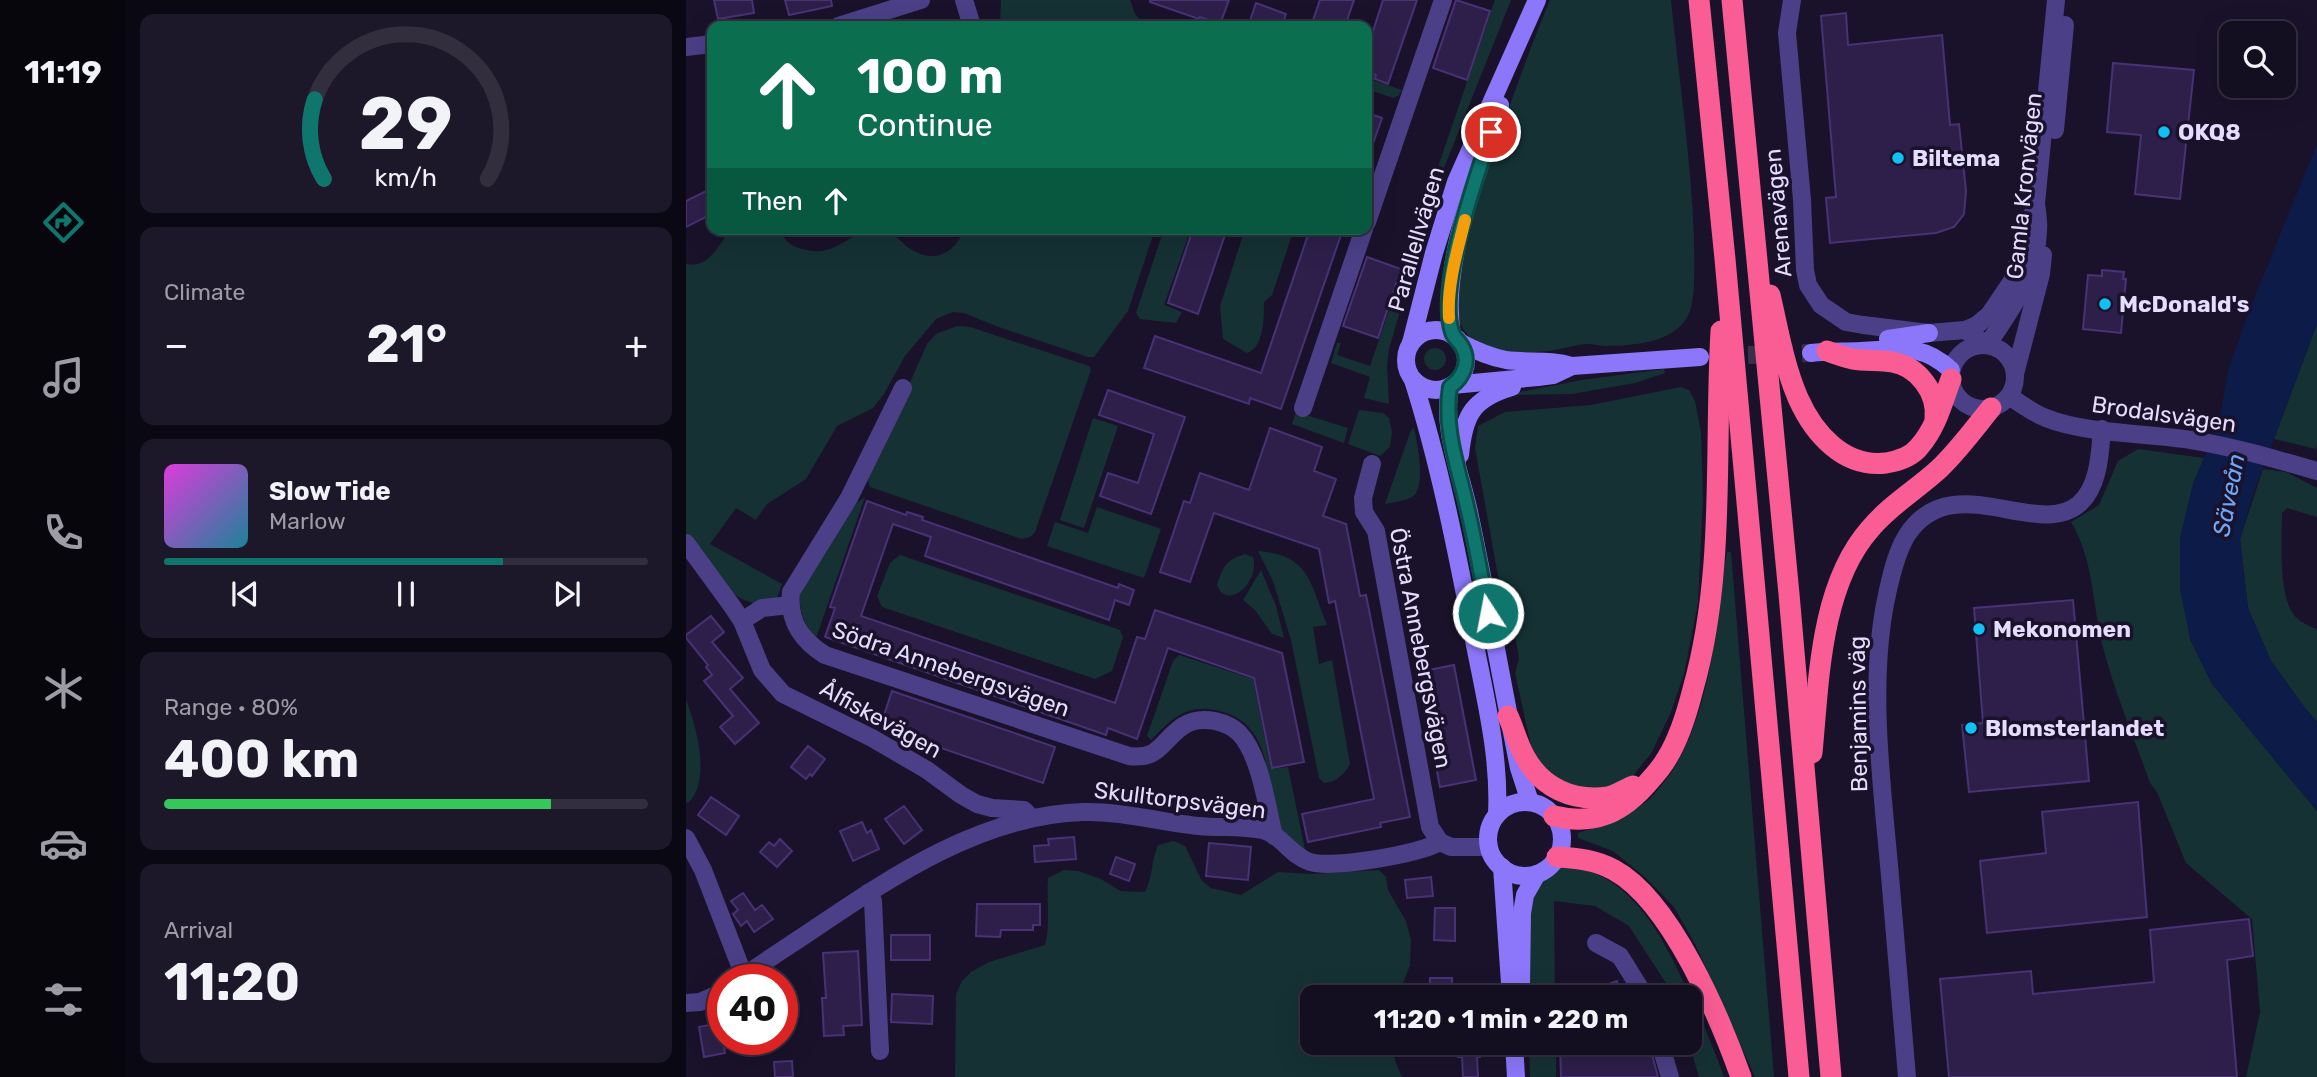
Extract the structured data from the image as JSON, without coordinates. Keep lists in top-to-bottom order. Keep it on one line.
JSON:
{"streets":{"street":["Gamla Kronvägen","Arenavägen","Parallellvägen","Brodalsvägen","Östra Annebergsvägen","Södra Annebergsvägen","Benjamins väg","Ålfiskevägen","Skulltorpsvägen"]},"crossings":[["Gamla Kronvägen","Brodalsvägen"],["Brodalsvägen","Benjamins väg"],["Östra Annebergsvägen","Skulltorpsvägen"],["Södra Annebergsvägen","Skulltorpsvägen"],["Ålfiskevägen","Skulltorpsvägen"]],"water":["Säveån"],"places":["OKQ8","Biltema","McDonald's","Mekonomen","Blomsterlandet"],"page":{"tabs":"11:19","turn":["100 m","Continue"],"then":"Then","tile":["Climate",["Range · 80%","400 km"],["Arrival","11:20"]],"heat":["−","21°","+"],"song":["Slow Tide","Marlow"],"limit":"40","trip":"11:20 · 1 min · 220 m","gauge":["29","km/h"]}}
